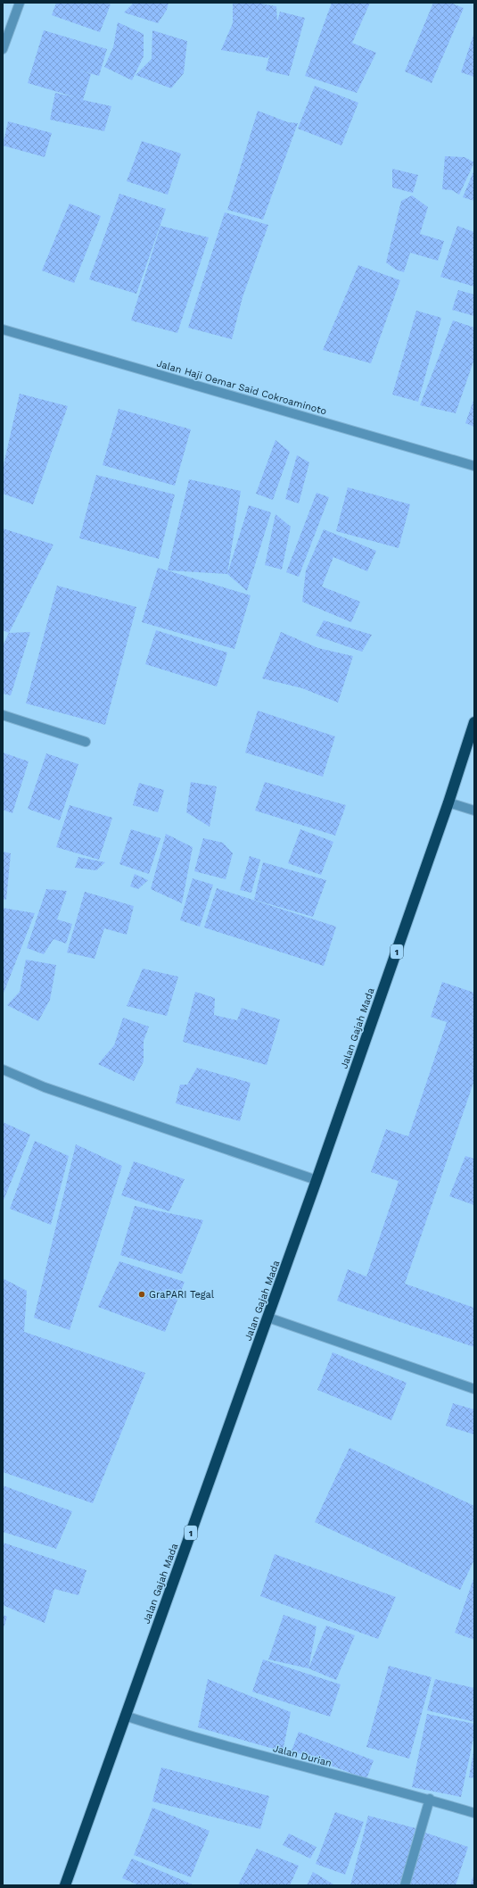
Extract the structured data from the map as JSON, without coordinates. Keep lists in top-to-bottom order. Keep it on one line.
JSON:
{"streets":{"highway":["1","Jalan Gajah Mada"],"street":["Jalan Haji Oemar Said Cokroaminoto","Jalan Durian"]},"crossings":[["Jalan Gajah Mada","Jalan Durian"]],"places":["GraPARI Tegal"]}
